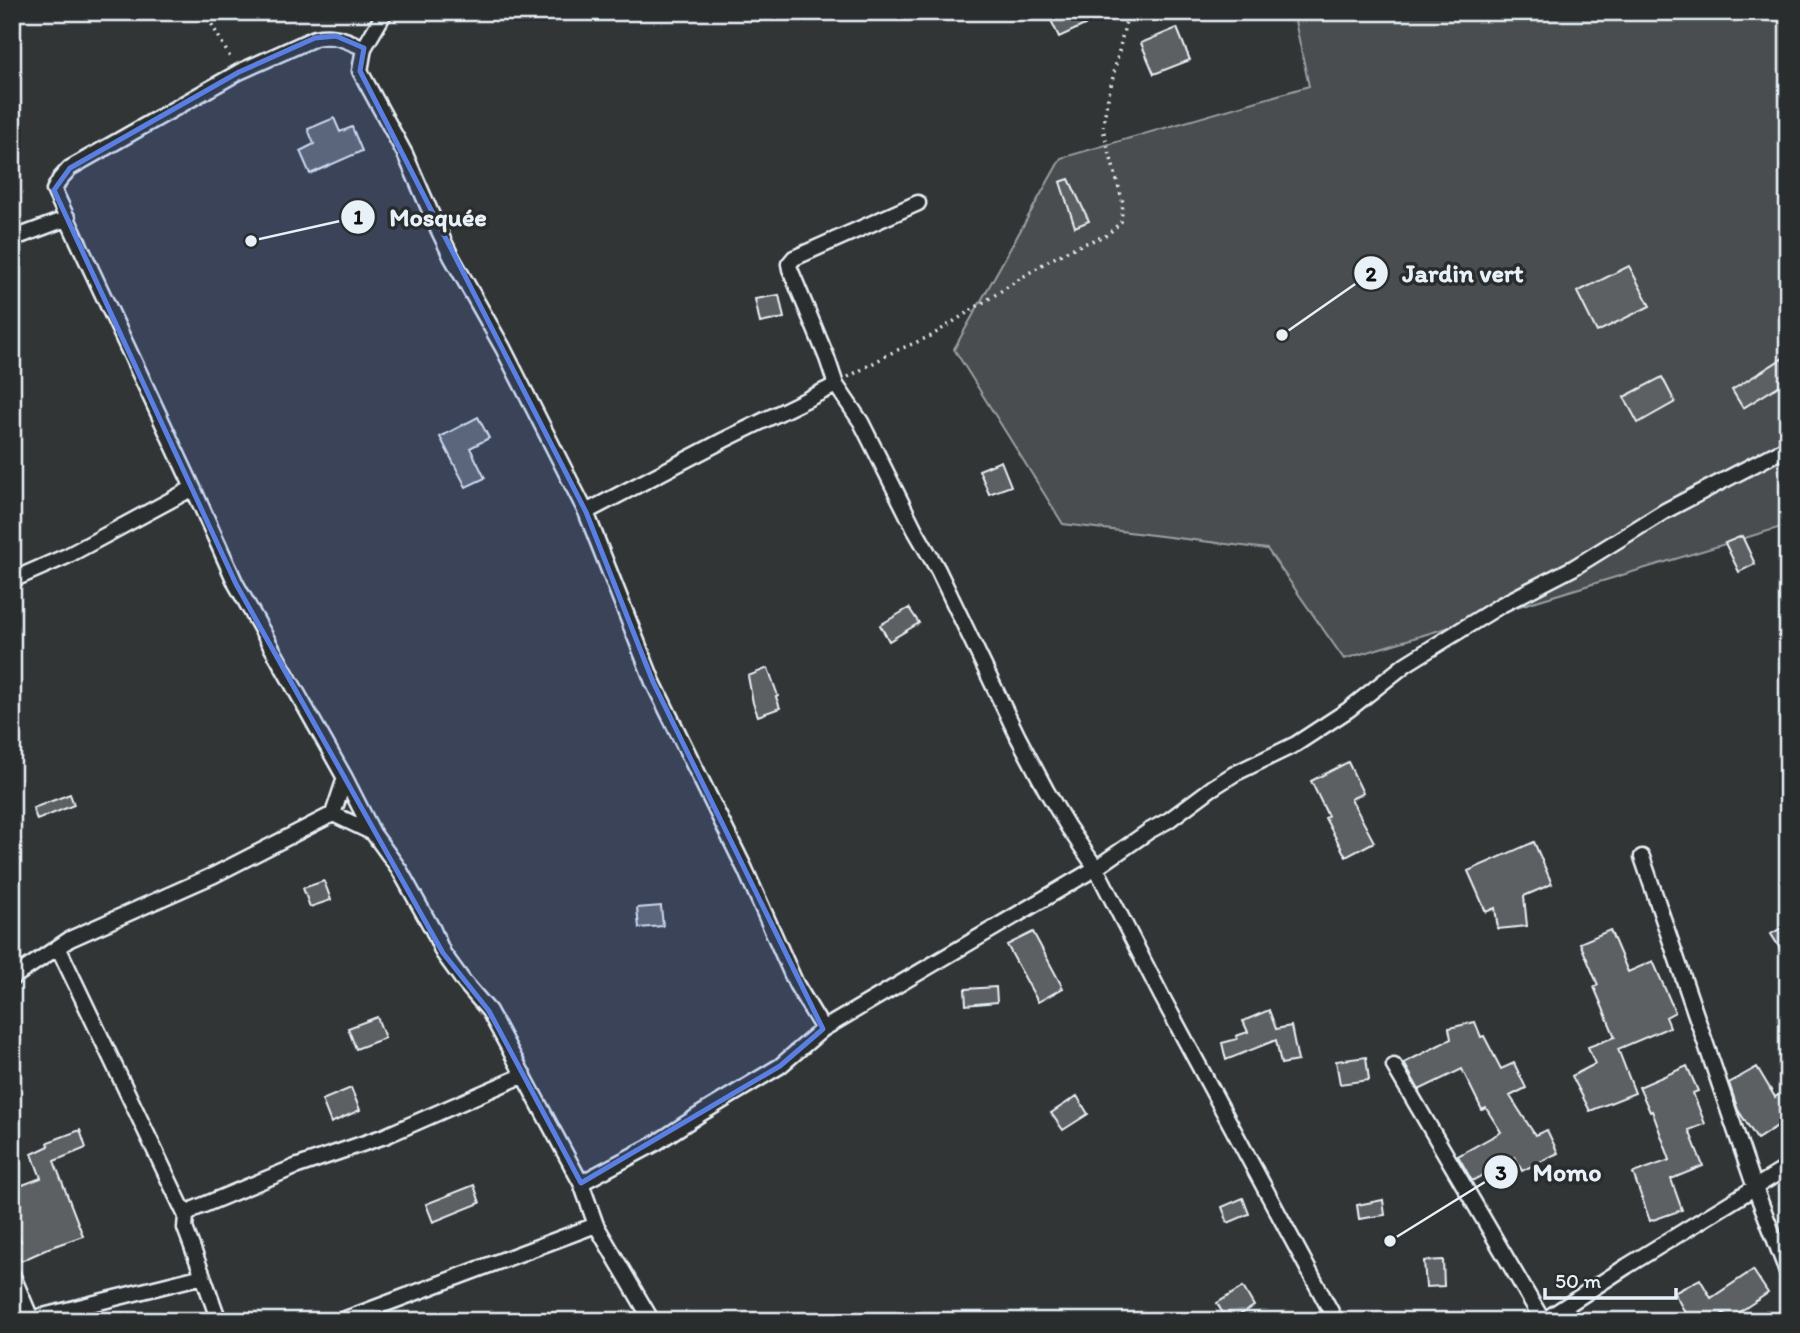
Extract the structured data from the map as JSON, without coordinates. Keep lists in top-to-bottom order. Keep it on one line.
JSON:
{"places":["Mosquée","Jardin vert","Momo"],"scale_bar":"50 m"}
